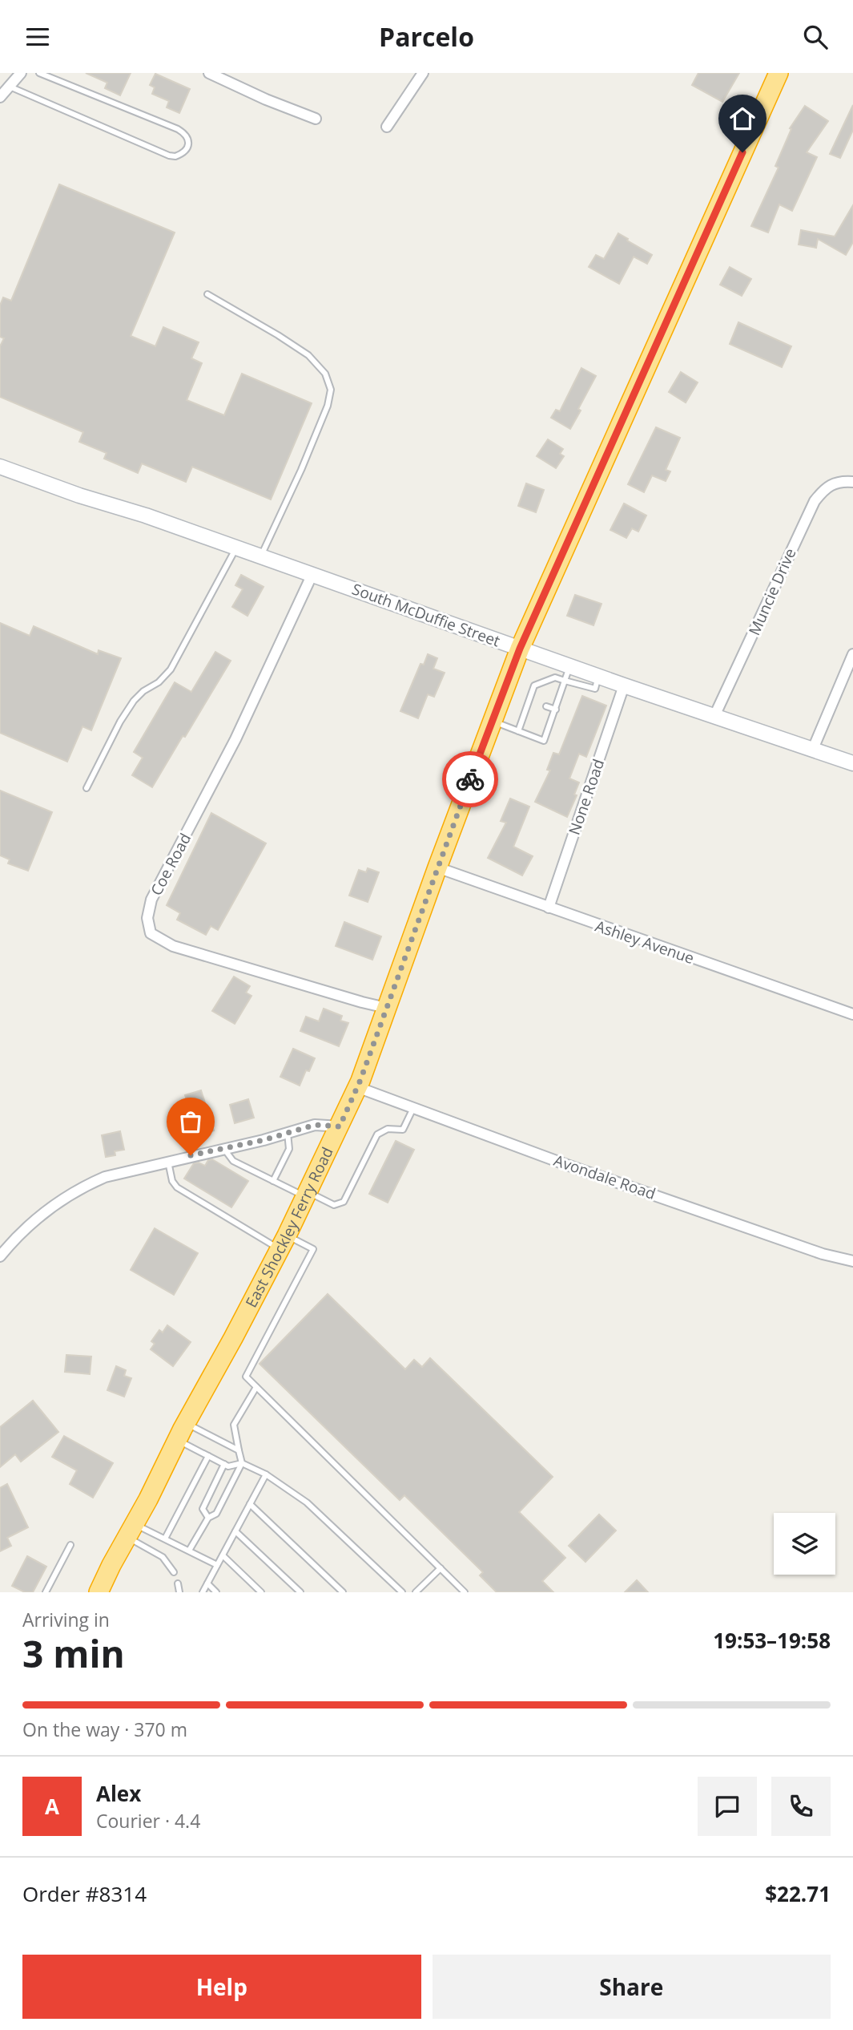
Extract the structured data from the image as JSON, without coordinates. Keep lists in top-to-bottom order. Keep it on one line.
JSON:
{"streets":{"highway":["East Shockley Ferry Road"],"street":["Muncie Drive","South McDuffie Street","None Road","Coe Road","Ashley Avenue","Avondale Road"]},"crossings":[["Muncie Drive","South McDuffie Street"],["South McDuffie Street","None Road"],["South McDuffie Street","Coe Road"],["South McDuffie Street","East Shockley Ferry Road"],["None Road","Ashley Avenue"],["Coe Road","East Shockley Ferry Road"],["Ashley Avenue","East Shockley Ferry Road"],["Avondale Road","East Shockley Ferry Road"]],"page":{"header":"Parcelo","heading":["3 min","Arriving in","19:53–19:58"],"panel":["Alex","Courier · 4.4","Order #8314","$22.71"],"bar":"On the way · 370 m","round":"A","buttons":["Help","Share"]}}
